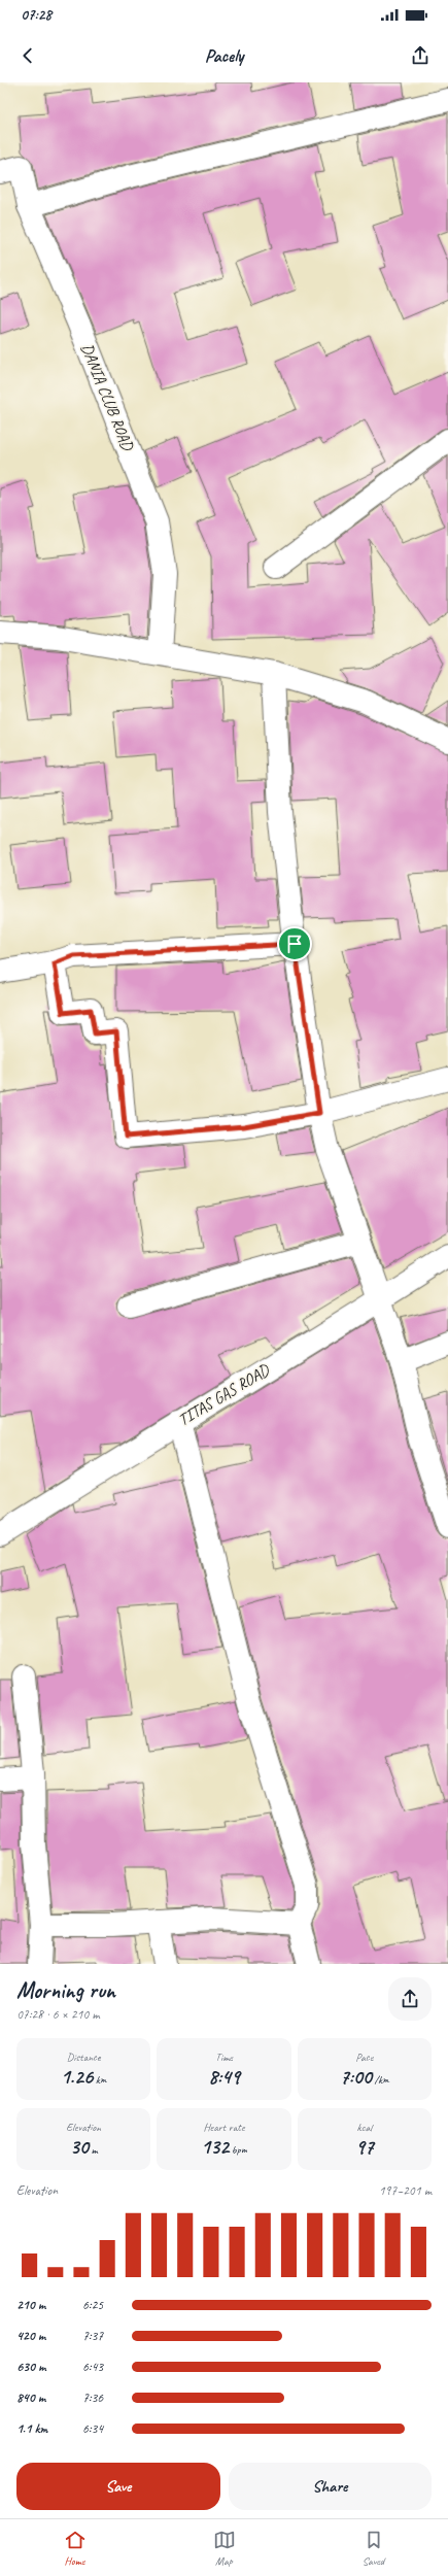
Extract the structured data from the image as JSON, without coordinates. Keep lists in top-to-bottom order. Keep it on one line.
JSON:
{"streets":{"street":["DANIA CLUB ROAD","TITAS GAS ROAD"]},"page":{"status":"07:28","header":"Pacely","heading":["Morning run","07:28 · 6 × 210 m"],"stats":[["Distance","1.26 km"],["Time","8:49"],["Pace","7:00 /km"],["Elevation","30 m"],["Heart rate","132 bpm"],["kcal","97"]],"chart":["Elevation","197–201 m"],"list":[{"name":"210 m","note":"6:25"},{"name":"420 m","note":"7:37"},{"name":"630 m","note":"6:43"},{"name":"840 m","note":"7:36"},{"name":"1.1 km","note":"6:34"}],"buttons":["Save","Share"],"tabs":["Home","Map","Saved"]}}
